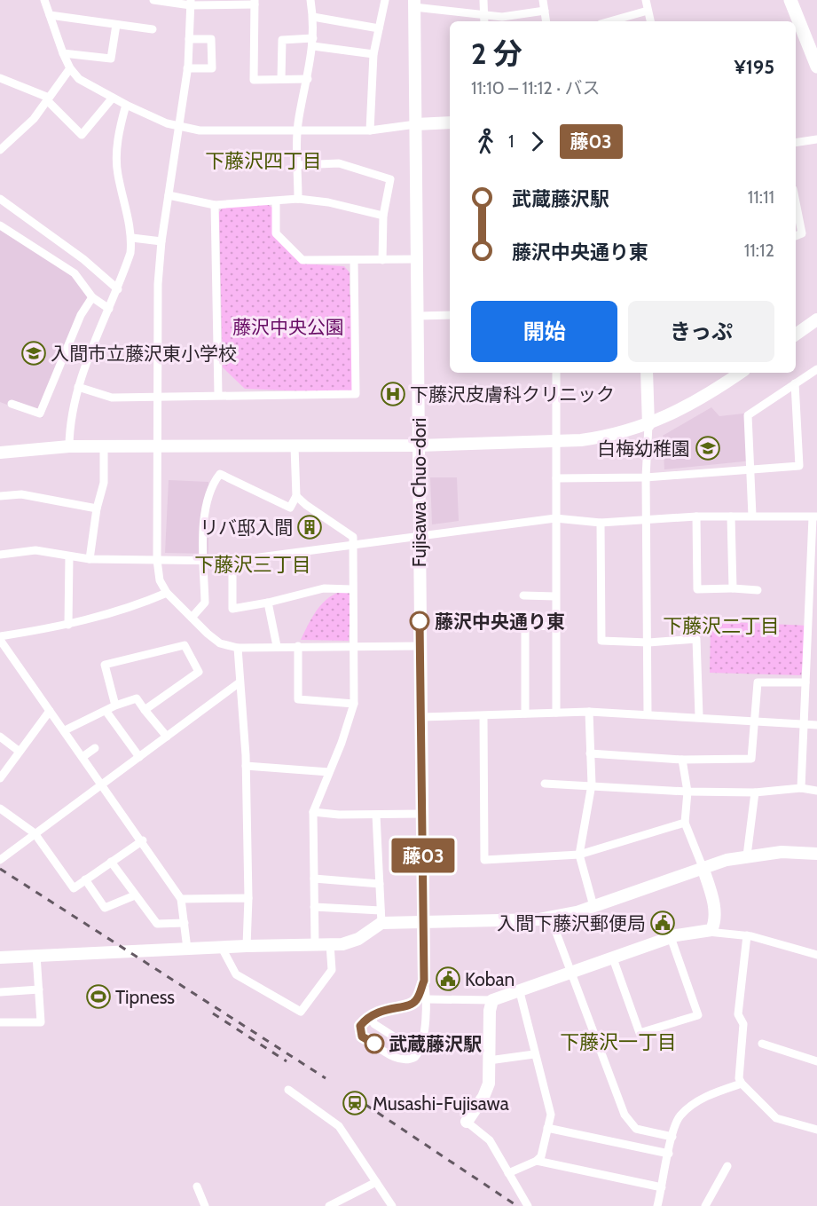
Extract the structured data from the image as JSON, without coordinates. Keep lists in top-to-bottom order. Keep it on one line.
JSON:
{"streets":{"street":["Fujisawa Chuo-dori"]},"districts":["下藤沢四丁目","下藤沢三丁目","下藤沢二丁目","下藤沢一丁目"],"parks":["藤沢中央公園"],"places":{"school or university":["入間市立藤沢東小学校","白梅幼稚園"],"hospital":["下藤沢皮膚科クリニック"],"building":["リバ邸入間"],"other":["藤沢中央通り東","武蔵藤沢駅"],"public building":["入間下藤沢郵便局","Koban"],"sports":["Tipness"],"station":["Musashi-Fujisawa"]},"lines":["bus line 藤03"],"page":{"on_map":"藤03","heading":["2 分","11:10 – 11:12 · バス","¥195"],"legs":["1","藤03"],"list":[{"name":"武蔵藤沢駅","value":"11:11"},{"name":"藤沢中央通り東","value":"11:12"}],"buttons":["開始","きっぷ"]}}
